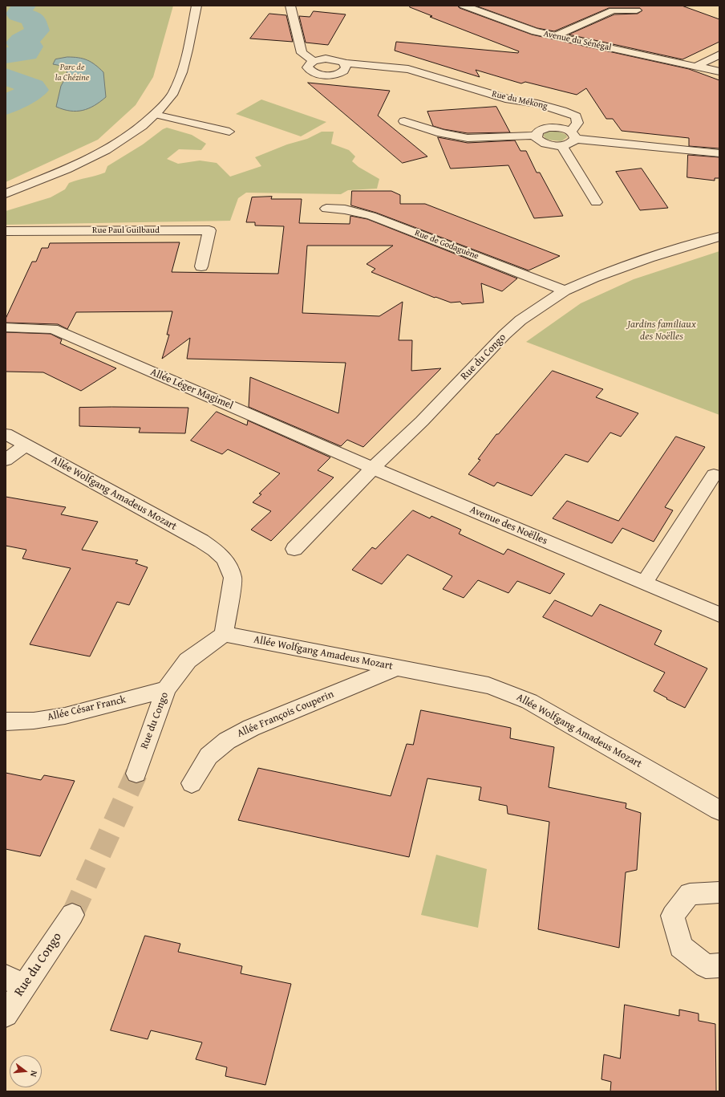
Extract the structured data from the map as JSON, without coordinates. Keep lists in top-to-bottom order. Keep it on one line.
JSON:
{"streets":{"street":["Avenue du Sénégal","Rue du Mékong","Rue Paul Guilbaud","Rue de Godaguène","Rue du Congo","Allée Léger Magimel","Allée Wolfgang Amadeus Mozart","Avenue des Noëlles","Allée César Franck","Allée François Couperin"]},"crossings":[["Rue de Godaguène","Rue du Congo"],["Rue du Congo","Allée Léger Magimel"],["Rue du Congo","Allée Wolfgang Amadeus Mozart"],["Rue du Congo","Avenue des Noëlles"],["Rue du Congo","Allée César Franck"],["Allée Léger Magimel","Avenue des Noëlles"],["Allée Wolfgang Amadeus Mozart","Allée François Couperin"]],"parks":["Parc de la Chézine","Jardins familiaux des Noëlles"],"north":"right"}
